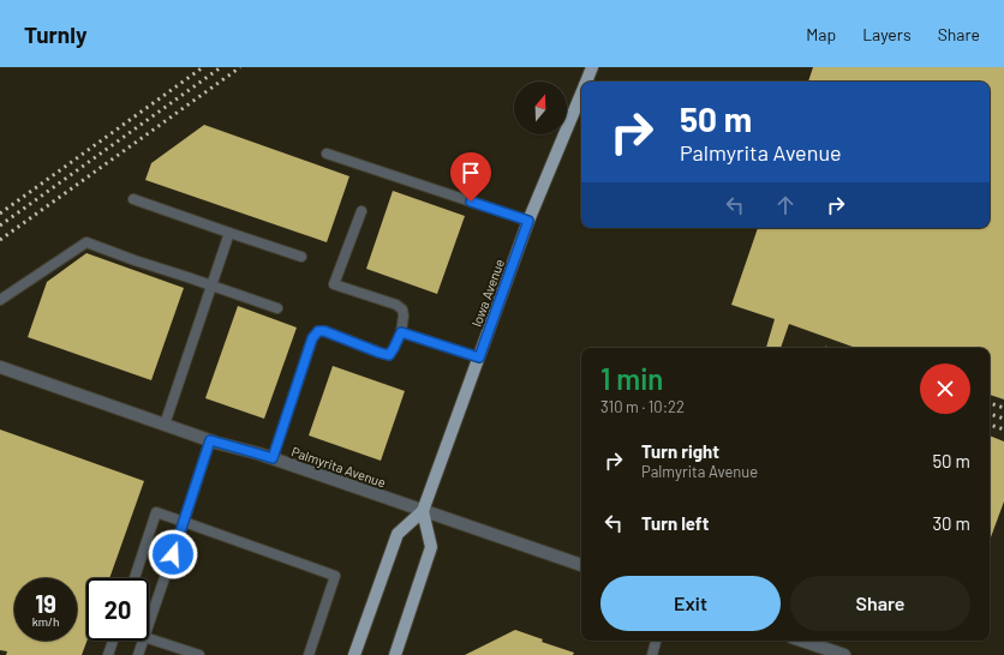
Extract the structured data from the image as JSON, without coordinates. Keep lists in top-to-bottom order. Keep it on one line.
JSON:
{"streets":{"main road":["Iowa Avenue"],"street":["Palmyrita Avenue"]},"crossings":[["Iowa Avenue","Palmyrita Avenue"]],"north":"top","page":{"header":"Turnly","nav":["Map","Layers","Share"],"turn":["50 m","Palmyrita Avenue"],"heading":["1 min","310 m · 10:22"],"list":[{"name":"Turn right","note":"Palmyrita Avenue","value":"50 m"},{"name":"Turn left","value":"30 m"}],"buttons":["Exit","Share"],"speed":"19 km/h","limit":"20"}}
